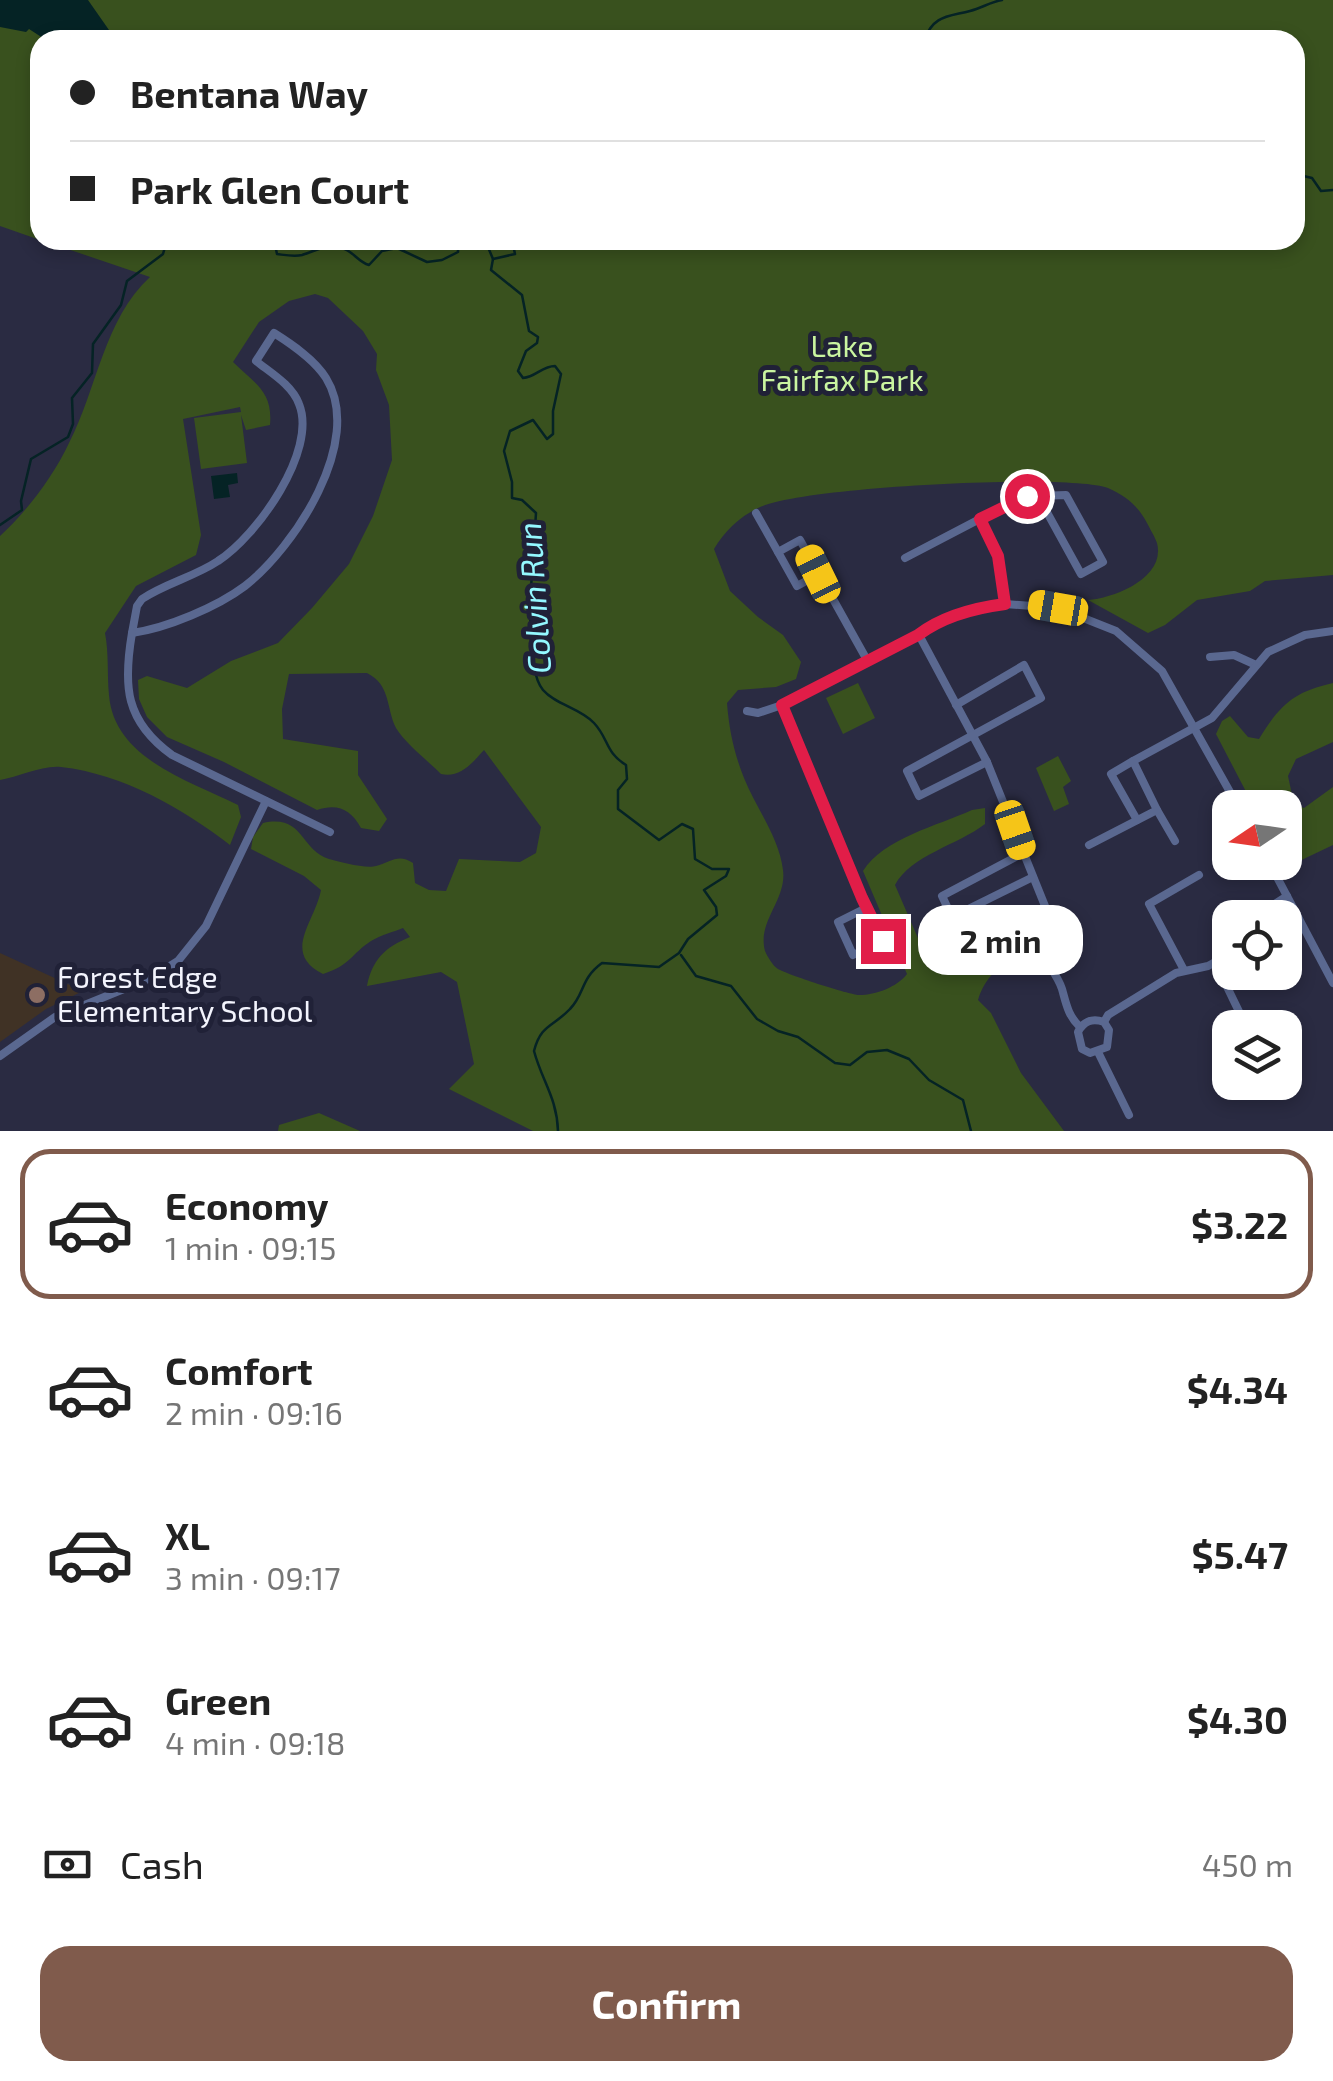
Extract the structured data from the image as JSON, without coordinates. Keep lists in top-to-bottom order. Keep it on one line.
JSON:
{"water":["Colvin Run"],"parks":["Lake Fairfax Park"],"places":["Forest Edge Elementary School"],"north":"left","page":{"banner":["Bentana Way","Park Glen Court"],"bubble":"2 min","list":[{"name":"Economy","note":"1 min · 09:15","value":"$3.22"},{"name":"Comfort","note":"2 min · 09:16","value":"$4.34"},{"name":"XL","note":"3 min · 09:17","value":"$5.47"},{"name":"Green","note":"4 min · 09:18","value":"$4.30"}],"pay":["Cash","450 m"],"buttons":"Confirm"}}
